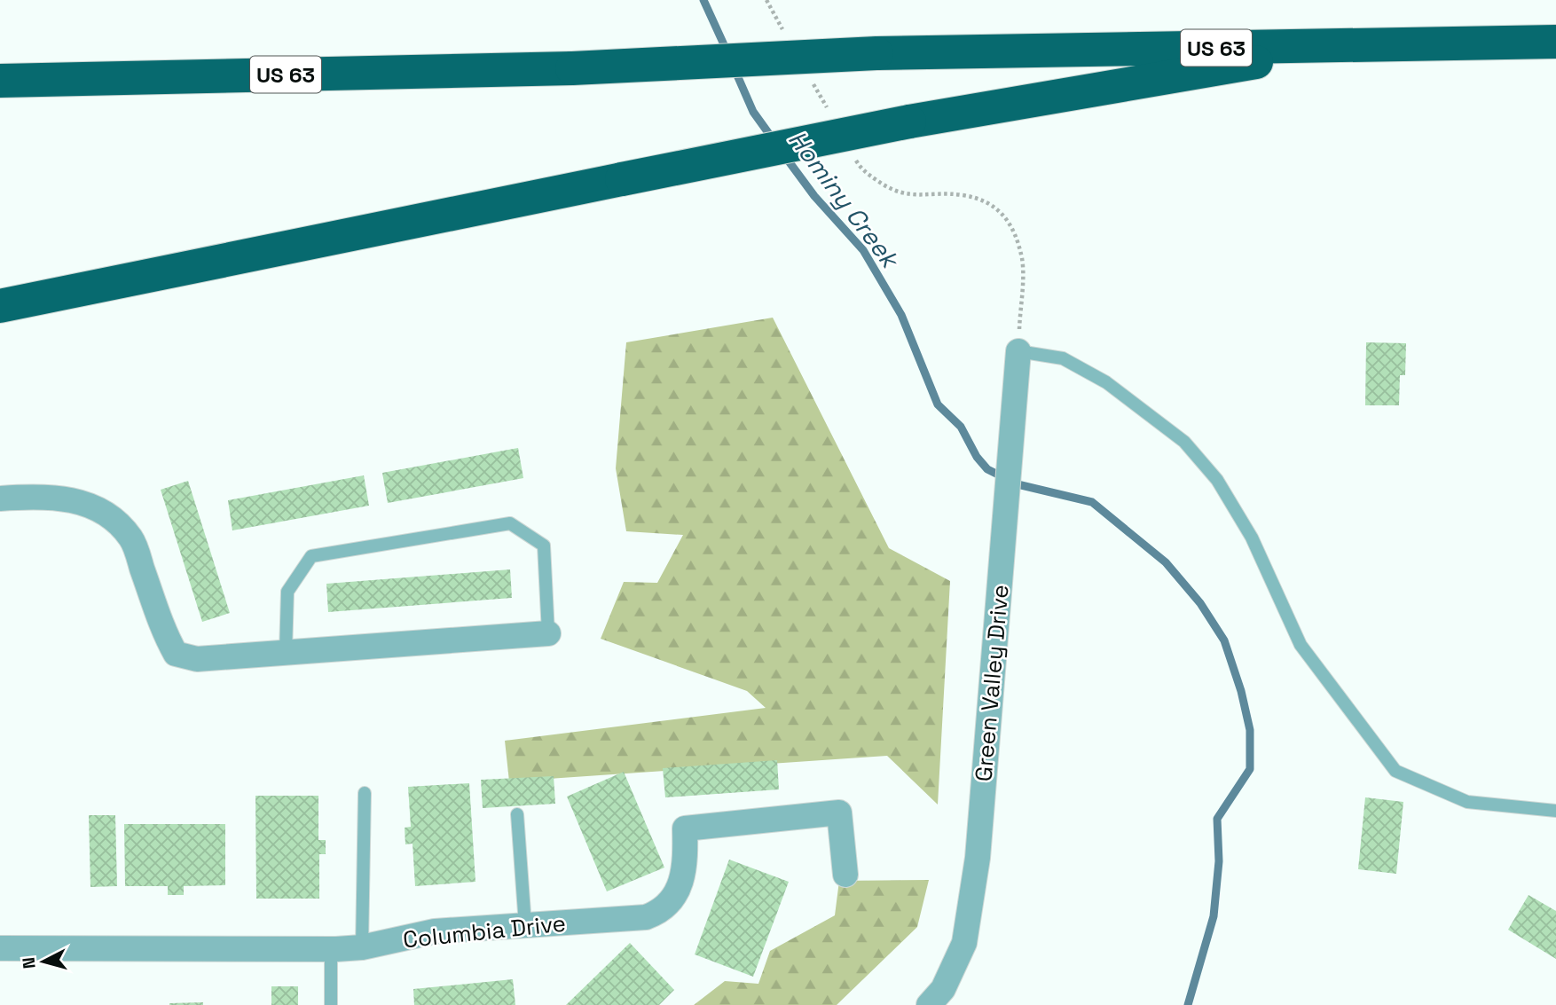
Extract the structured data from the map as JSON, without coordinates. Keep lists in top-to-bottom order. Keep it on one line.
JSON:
{"streets":{"highway":["US 63"],"street":["Green Valley Drive","Columbia Drive"]},"water":["Hominy Creek"],"north":"left"}
